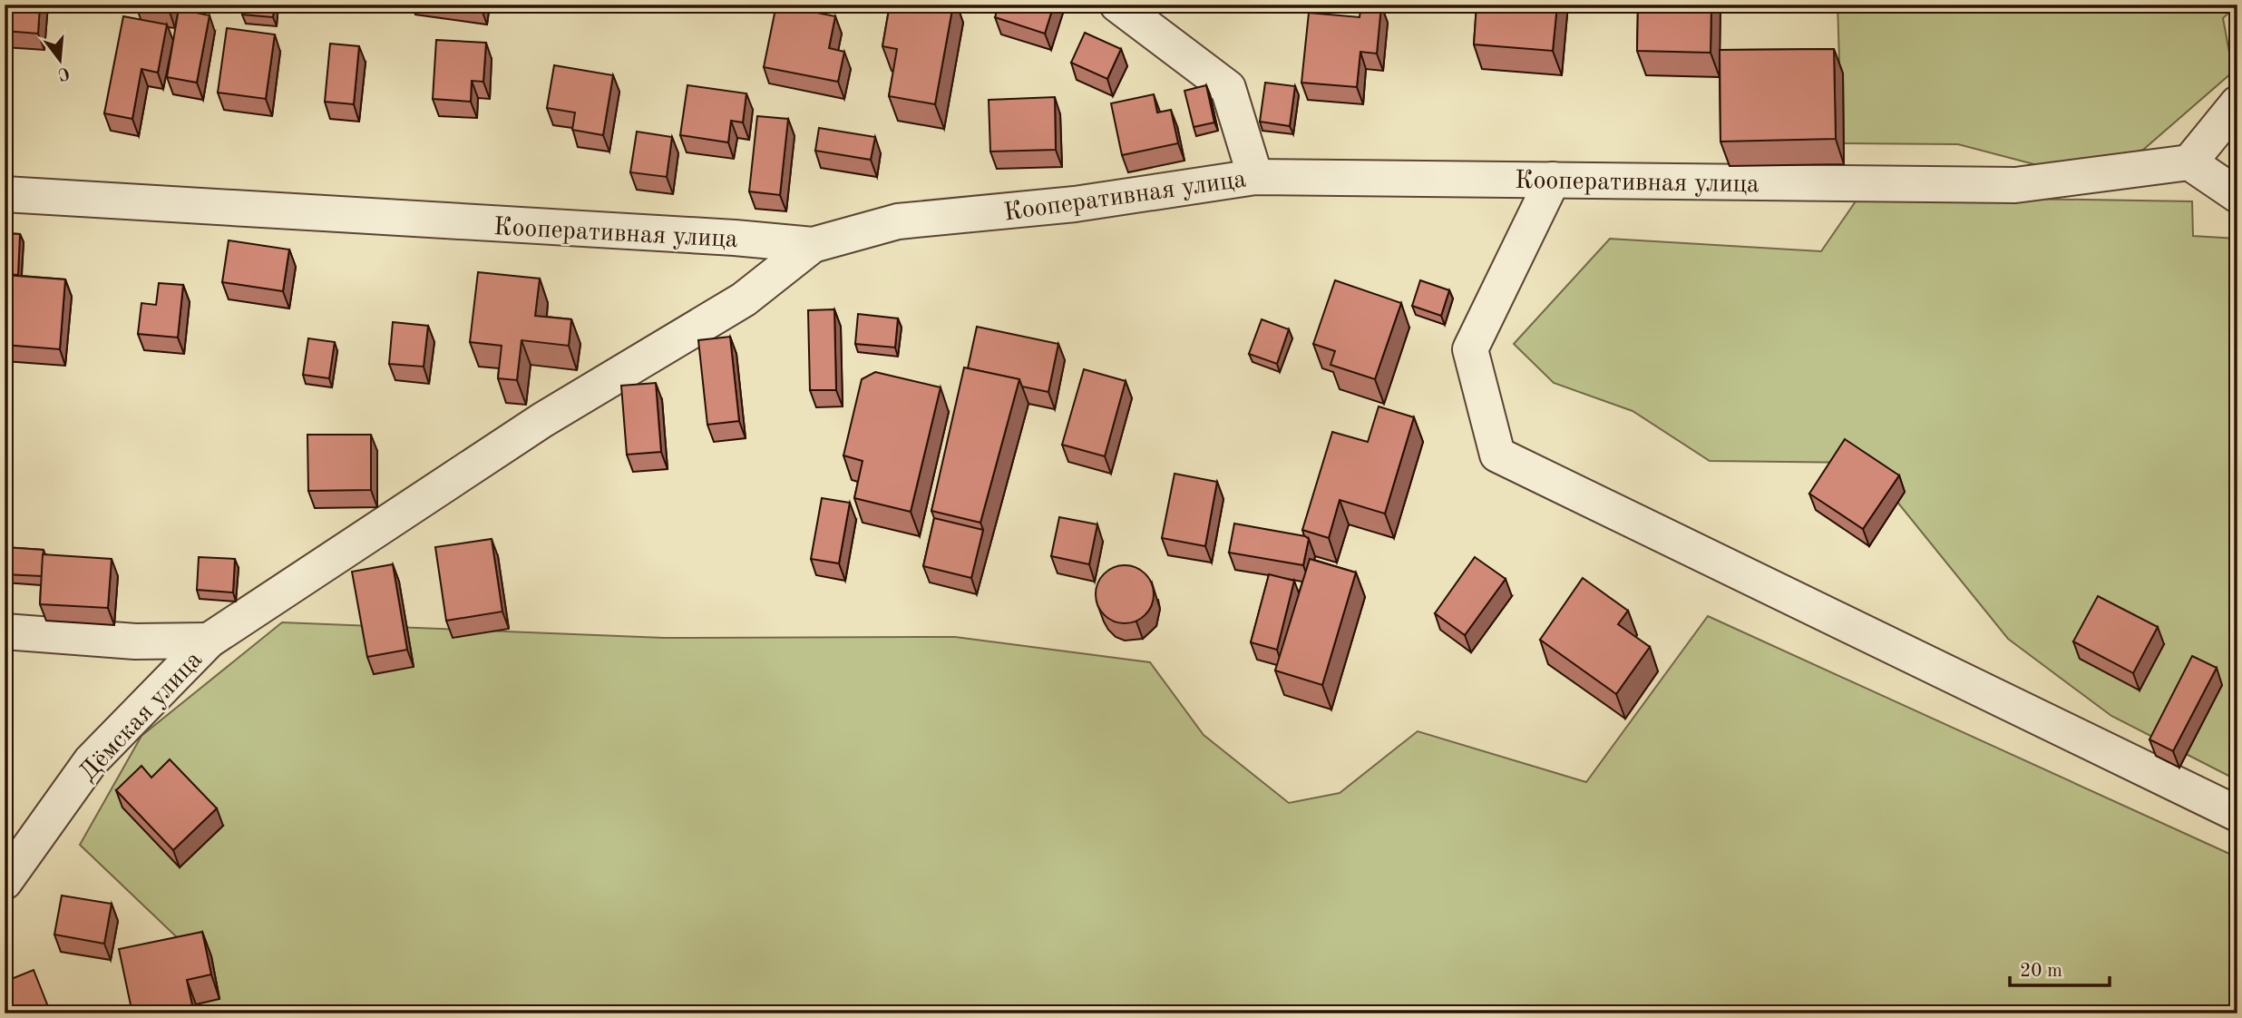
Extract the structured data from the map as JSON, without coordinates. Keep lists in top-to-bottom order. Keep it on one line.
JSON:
{"streets":{"street":["Кооперативная улица","Дёмская улица"]},"crossings":[["Кооперативная улица","Дёмская улица"]],"scale_bar":"20 m","north":"bottom"}
